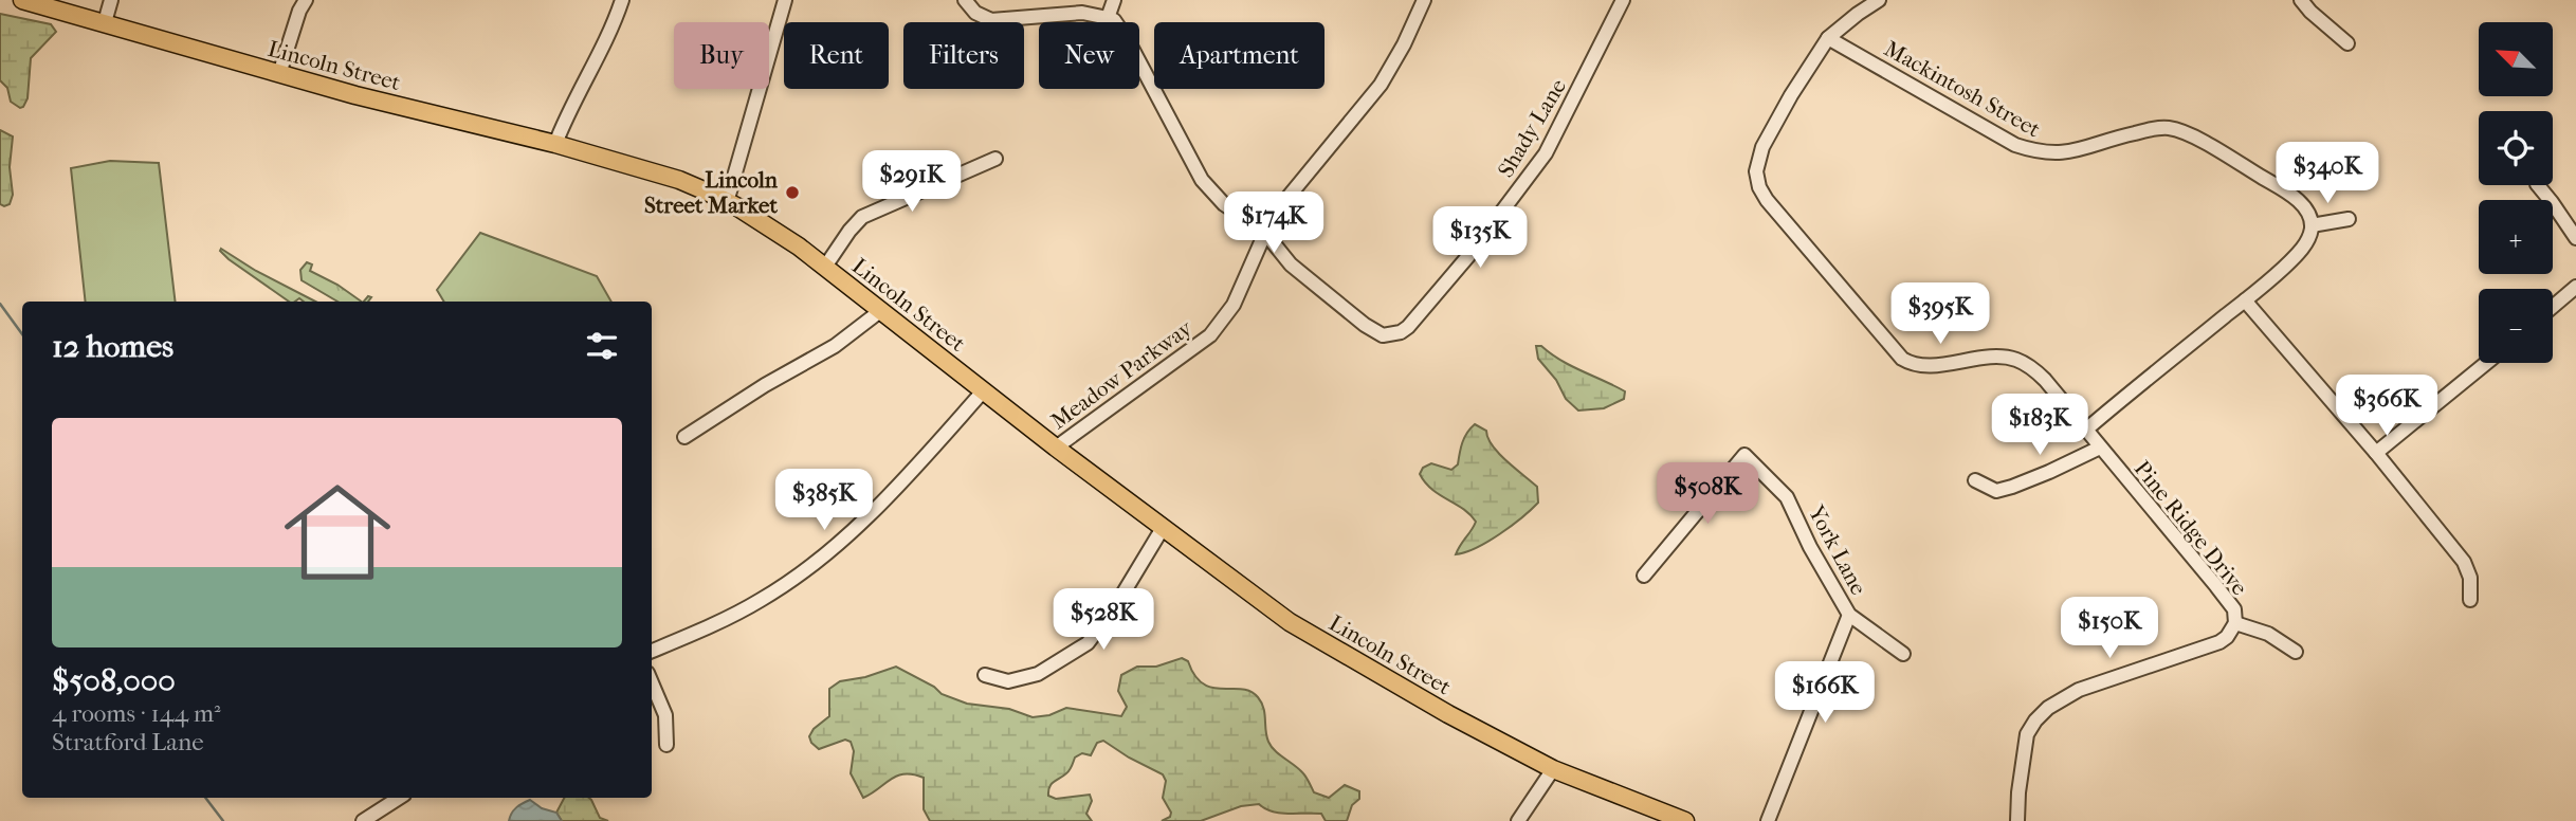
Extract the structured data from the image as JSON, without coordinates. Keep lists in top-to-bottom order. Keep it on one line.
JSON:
{"streets":{"main road":["Lincoln Street"],"street":["Mackintosh Street","Shady Lane","Meadow Parkway","Pine Ridge Drive","York Lane"]},"crossings":[["Lincoln Street","Meadow Parkway"],["Mackintosh Street","Pine Ridge Drive"],["Shady Lane","Meadow Parkway"]],"places":["Lincoln Street Market"],"north":"top left","page":{"map_buttons":["+","−"],"chip":["Buy","Rent","Filters","New","Apartment"],"price":["$340K","$291K","$174K","$135K","$395K","$366K","$183K","$508K","$385K","$528K","$150K","$166K"],"heading":"12 homes","list":[{"name":"$508,000","note":"4 rooms · 144 m² · Stratford Lane"}]}}
